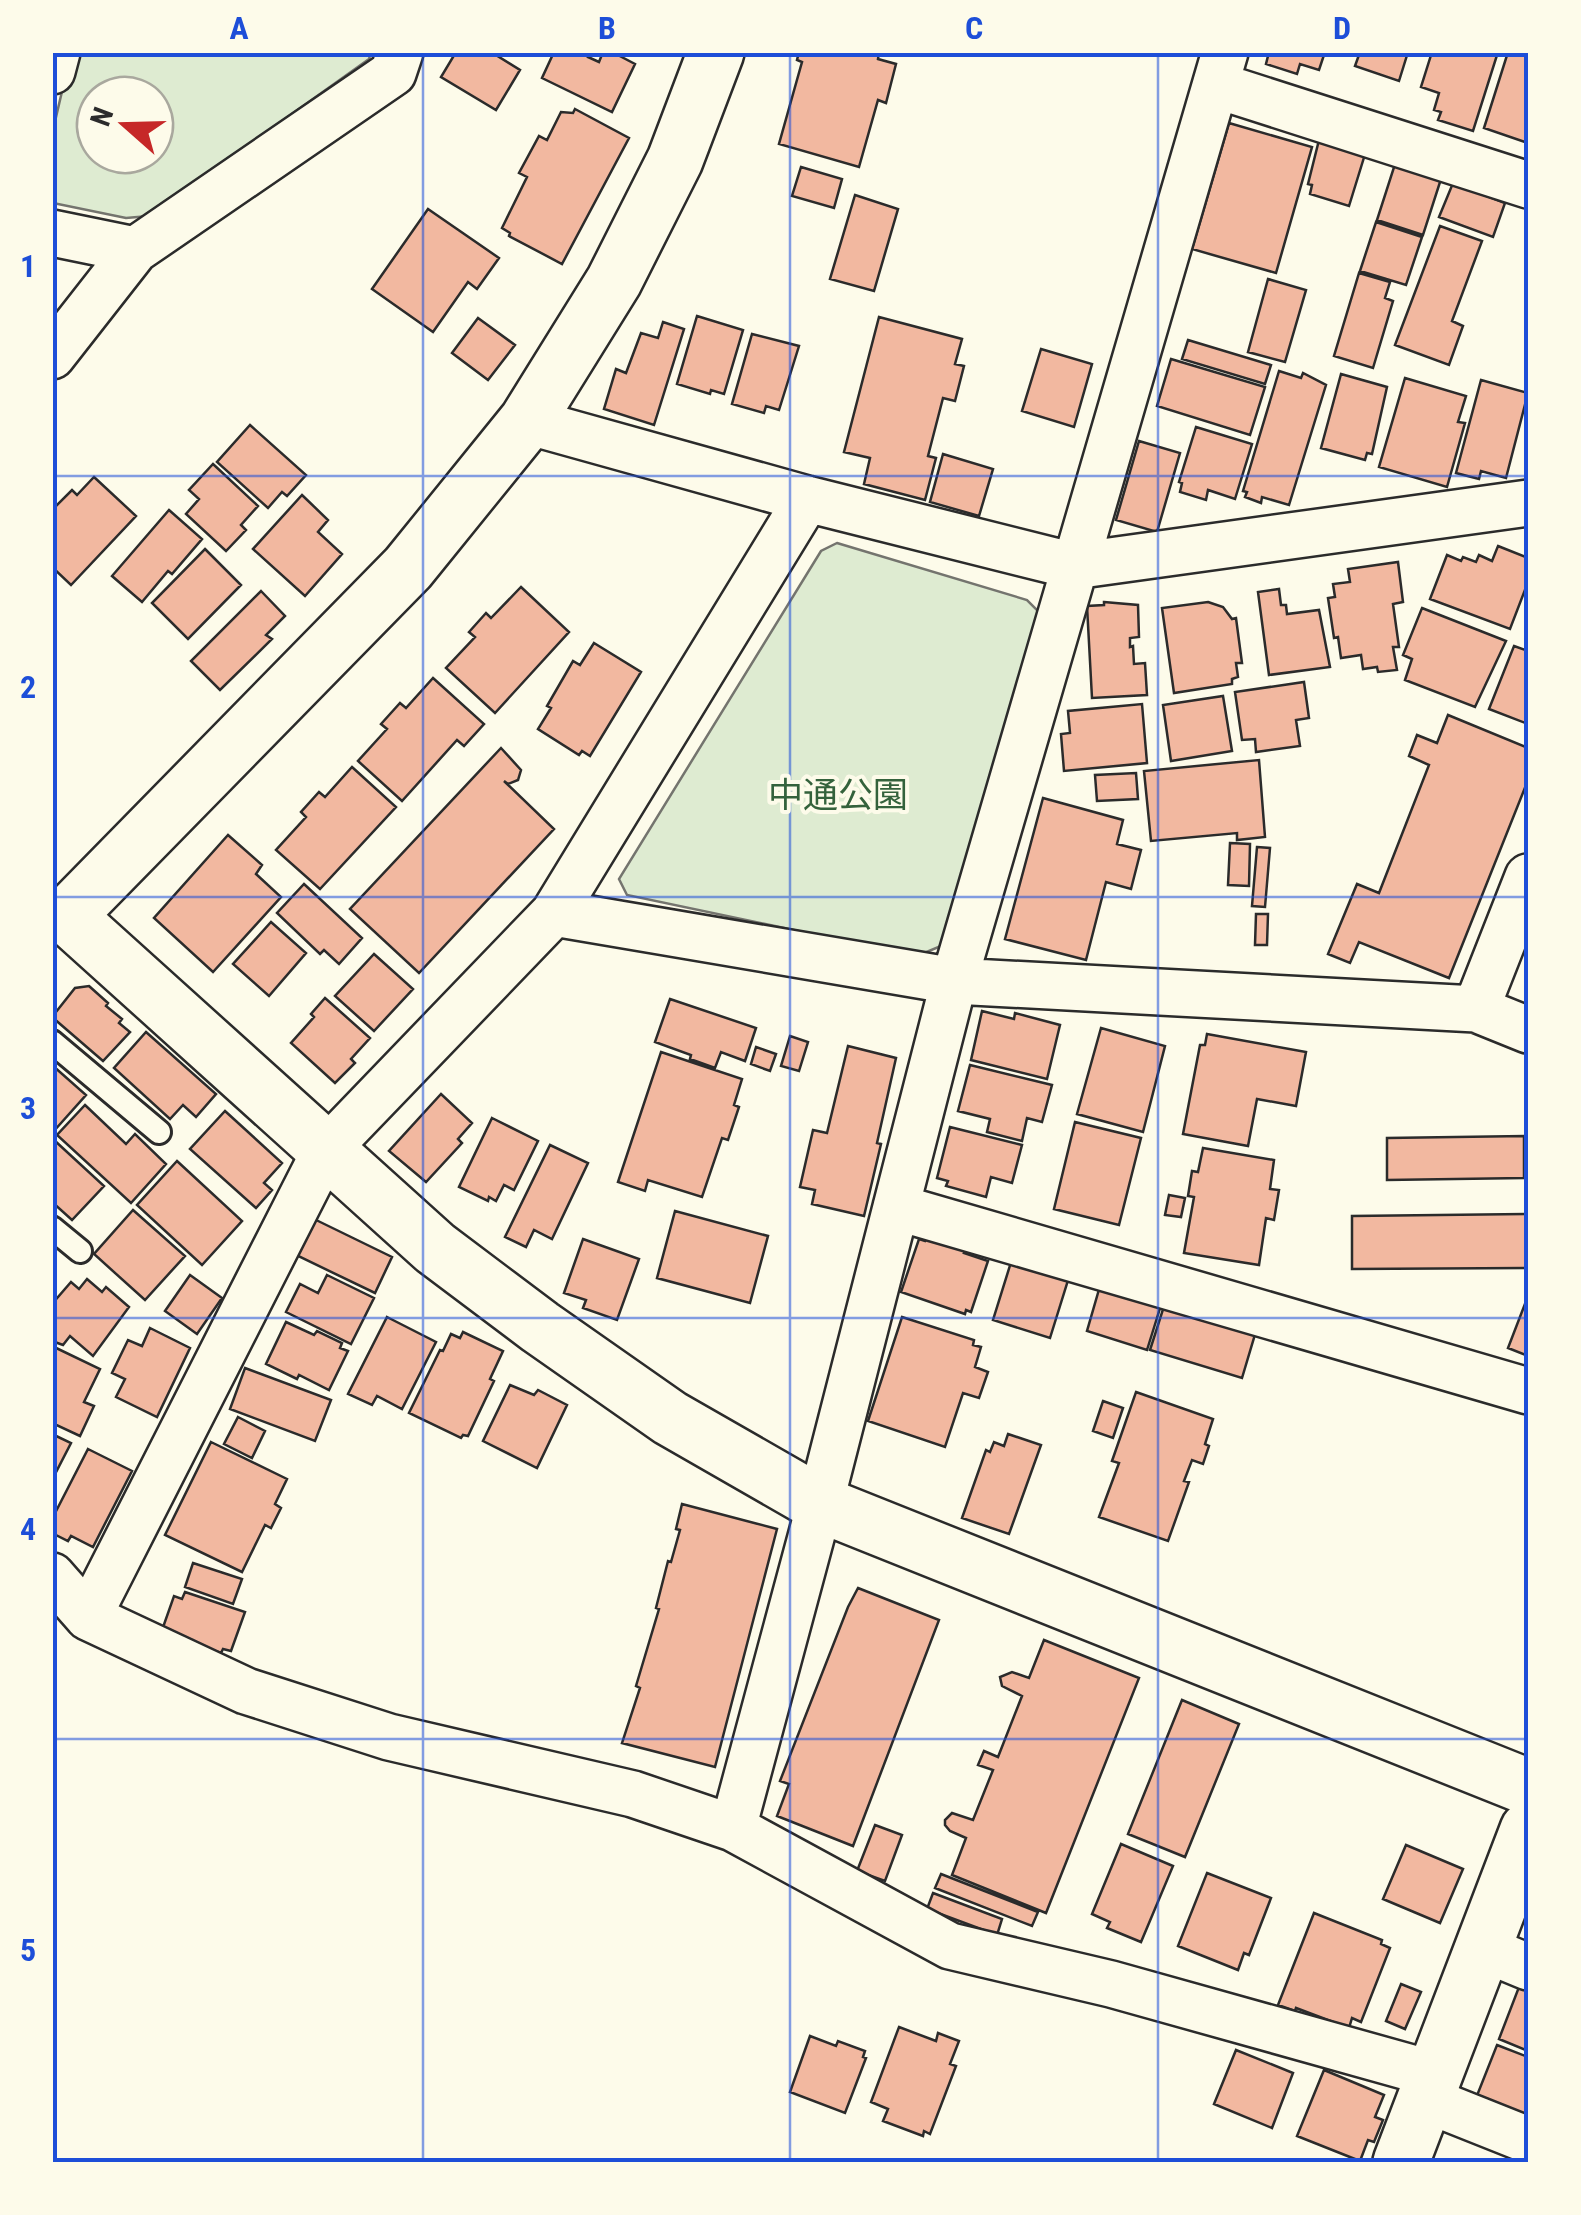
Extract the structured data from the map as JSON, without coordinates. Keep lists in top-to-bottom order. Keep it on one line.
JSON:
{"parks":["中通公園"],"north":"left","grid":{"columns":["A","B","C","D"],"rows":["1","2","3","4","5"]}}
